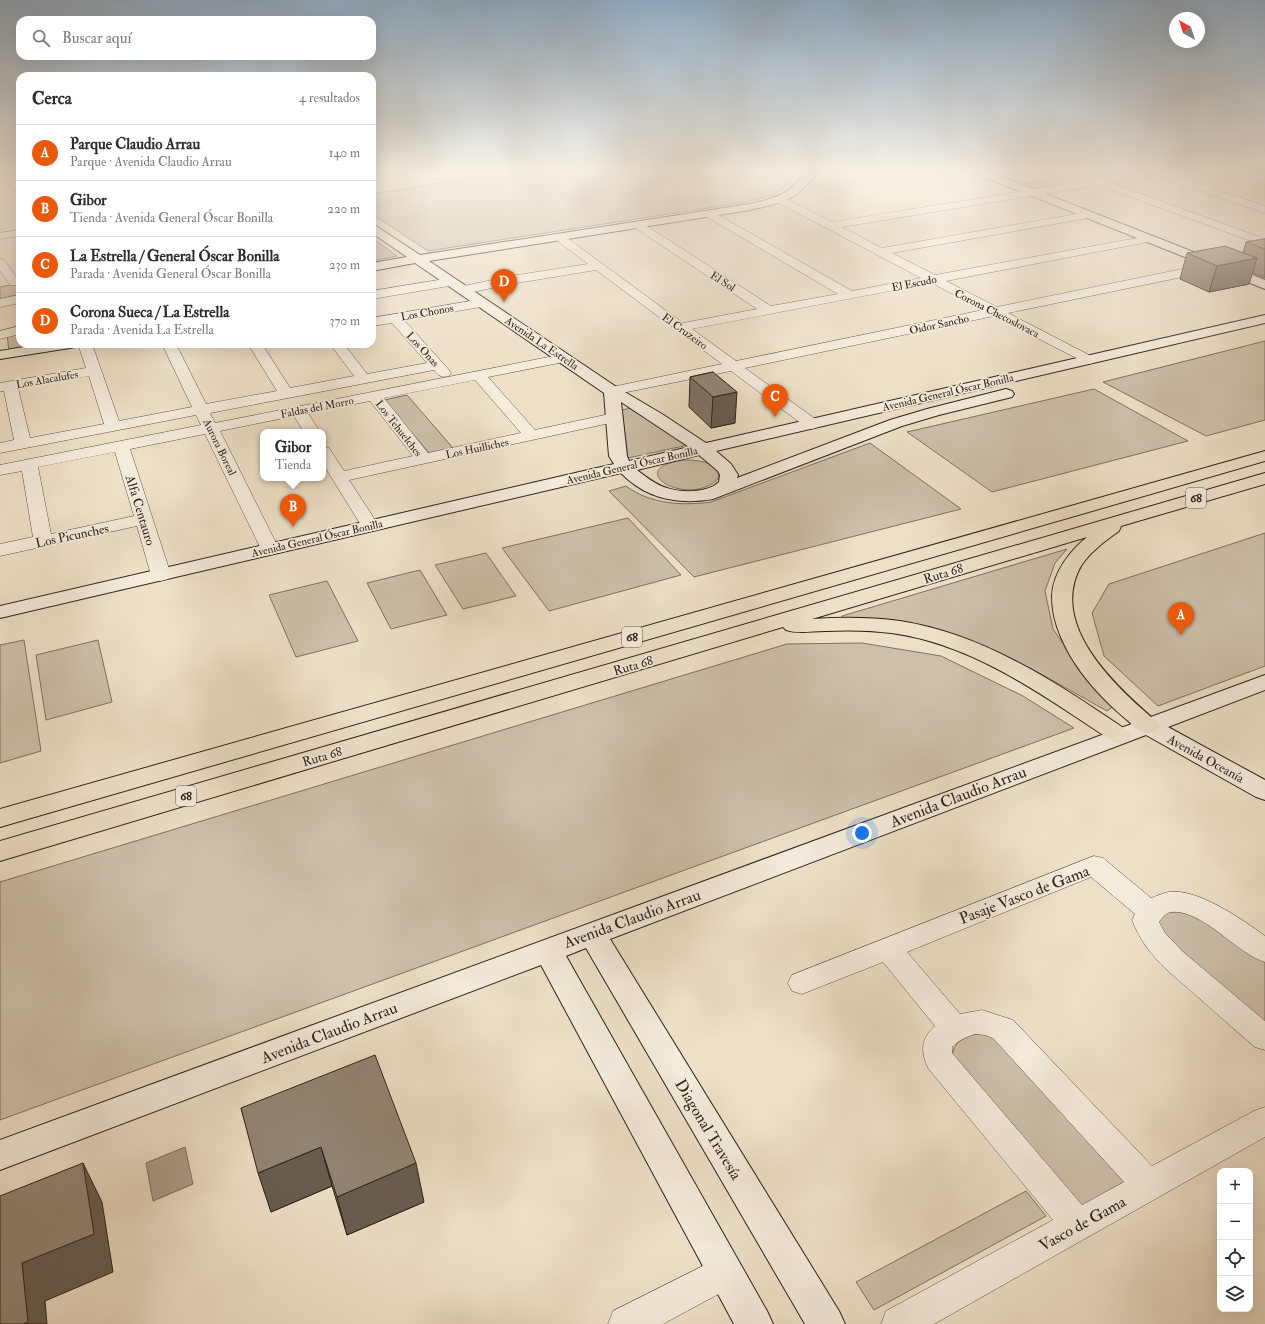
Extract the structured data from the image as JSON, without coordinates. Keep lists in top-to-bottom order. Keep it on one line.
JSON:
{"streets":{"highway":["68","Ruta 68"],"main road":["Avenida La Estrella","Avenida General Óscar Bonilla","Avenida Oceanía","Avenida Claudio Arrau","Diagonal Travesía"],"street":["El Sol","El Escudo","Los Chonos","Corona Checoslovaca","Oidor Sancho","El Cruzeiro","Los Onas","Los Alacalufes","Faldas del Morro","Los Tehuelches","Aurora Boreal","Los Huilliches","Alfa Centauro","Los Picunches","Pasaje Vasco de Gama","Vasco de Gama"]},"crossings":[["El Sol","El Escudo"],["El Escudo","Corona Checoslovaca"],["El Escudo","El Cruzeiro"],["Los Chonos","Avenida La Estrella"],["Los Chonos","Los Onas"],["Corona Checoslovaca","Oidor Sancho"],["Corona Checoslovaca","Avenida General Óscar Bonilla"],["Oidor Sancho","El Cruzeiro"],["Oidor Sancho","Avenida La Estrella"],["El Cruzeiro","Avenida General Óscar Bonilla"],["Avenida La Estrella","Avenida General Óscar Bonilla"],["Avenida La Estrella","Faldas del Morro"],["Los Onas","Faldas del Morro"],["Avenida General Óscar Bonilla","Aurora Boreal"],["Avenida General Óscar Bonilla","Alfa Centauro"],["Faldas del Morro","Los Tehuelches"],["Faldas del Morro","Aurora Boreal"],["Faldas del Morro","Alfa Centauro"],["Los Tehuelches","Los Huilliches"],["Alfa Centauro","Los Picunches"],["Avenida Oceanía","Avenida Claudio Arrau"],["Avenida Claudio Arrau","Diagonal Travesía"]],"north":"top left","page":{"search":"Buscar aquí","heading":["Cerca","4 resultados"],"list":[{"mark":"A","name":"Parque Claudio Arrau","note":"Parque · Avenida Claudio Arrau","value":"140 m"},{"mark":"B","name":"Gibor","note":"Tienda · Avenida General Óscar Bonilla","value":"220 m"},{"mark":"C","name":"La Estrella / General Óscar Bonilla","note":"Parada · Avenida General Óscar Bonilla","value":"230 m"},{"mark":"D","name":"Corona Sueca / La Estrella","note":"Parada · Avenida La Estrella","value":"370 m"}],"pins":["D","C","B","A"],"popup":["Gibor","Tienda"],"map_buttons":["+","−"]}}
